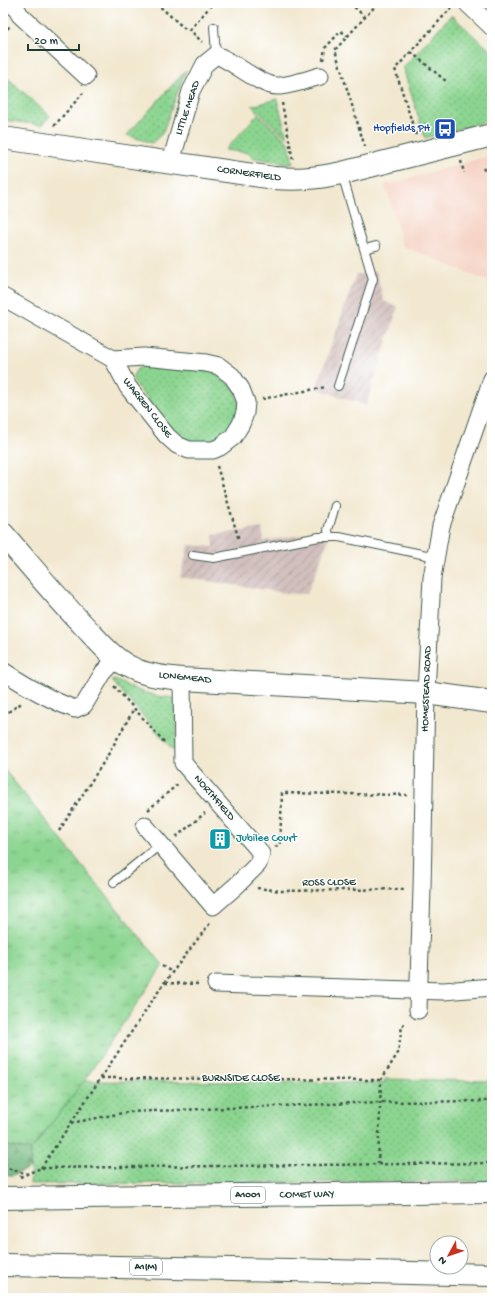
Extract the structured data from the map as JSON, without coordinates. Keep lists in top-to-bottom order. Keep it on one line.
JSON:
{"streets":{"main road":["CORNERFIELD","LONGMEAD","A1001","COMET WAY","A1(M)"],"street":["LITTLE MEAD","WARREN CLOSE","HOMESTEAD ROAD","NORTHFIELD"],"path":["ROSS CLOSE","BURNSIDE CLOSE"]},"crossings":[["LITTLE MEAD","CORNERFIELD"],["LONGMEAD","HOMESTEAD ROAD"],["HOMESTEAD ROAD","ROSS CLOSE"]],"places":{"bus stop":["Hopfields PH"],"building":["Jubilee Court"]},"scale_bar":"20 m","north":"bottom left"}
